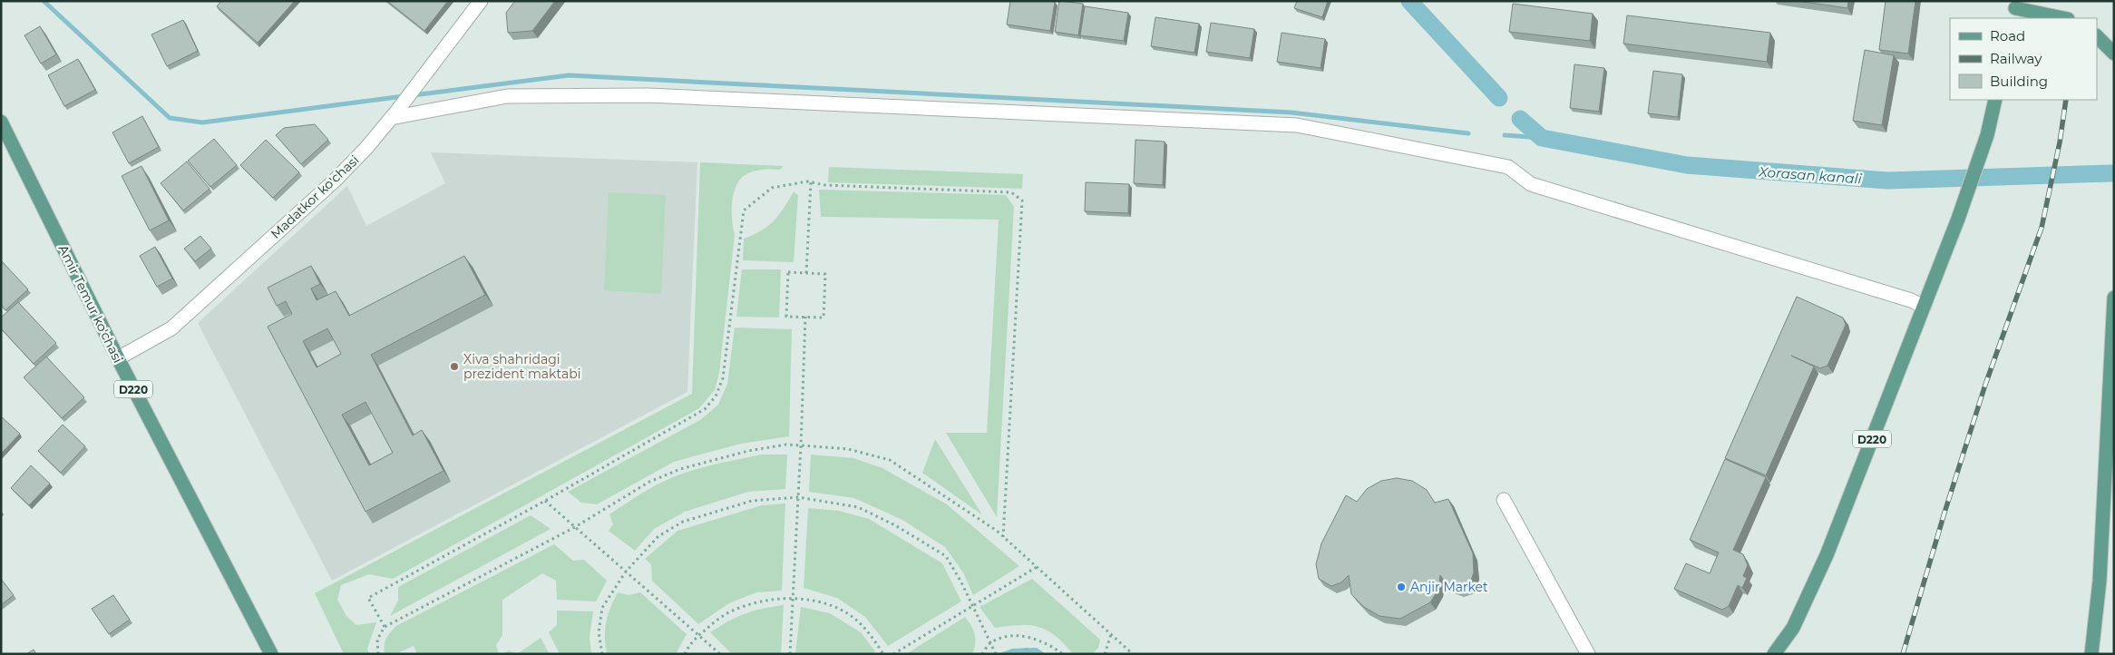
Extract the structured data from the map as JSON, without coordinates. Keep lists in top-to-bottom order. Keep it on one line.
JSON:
{"streets":{"main road":["Amir Temur ko'chasi","D220"],"street":["Madatkor ko'chasi"]},"crossings":[["Madatkor ko'chasi","Amir Temur ko'chasi"]],"water":["Xorasan kanali"],"places":["Xiva shahridagi prezident maktabi","Anjir Market"],"legend":["Road","Railway","Building"]}
